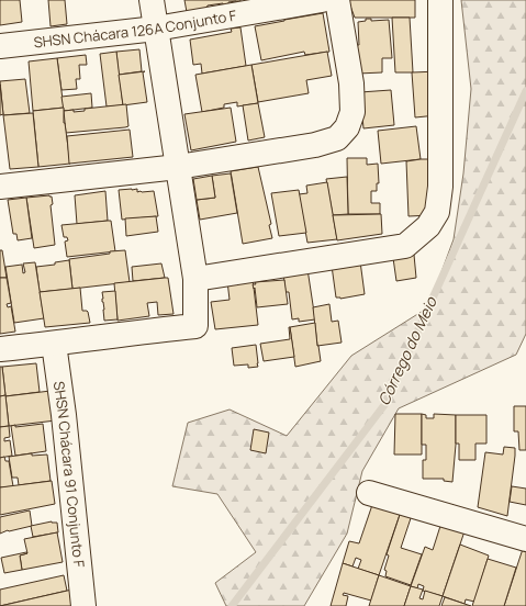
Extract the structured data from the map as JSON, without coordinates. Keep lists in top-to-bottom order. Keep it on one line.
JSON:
{"streets":{"street":["SHSN Chácara 126A Conjunto F","SHSN Chácara 91 Conjunto F"]},"water":["Córrego do Meio"]}
